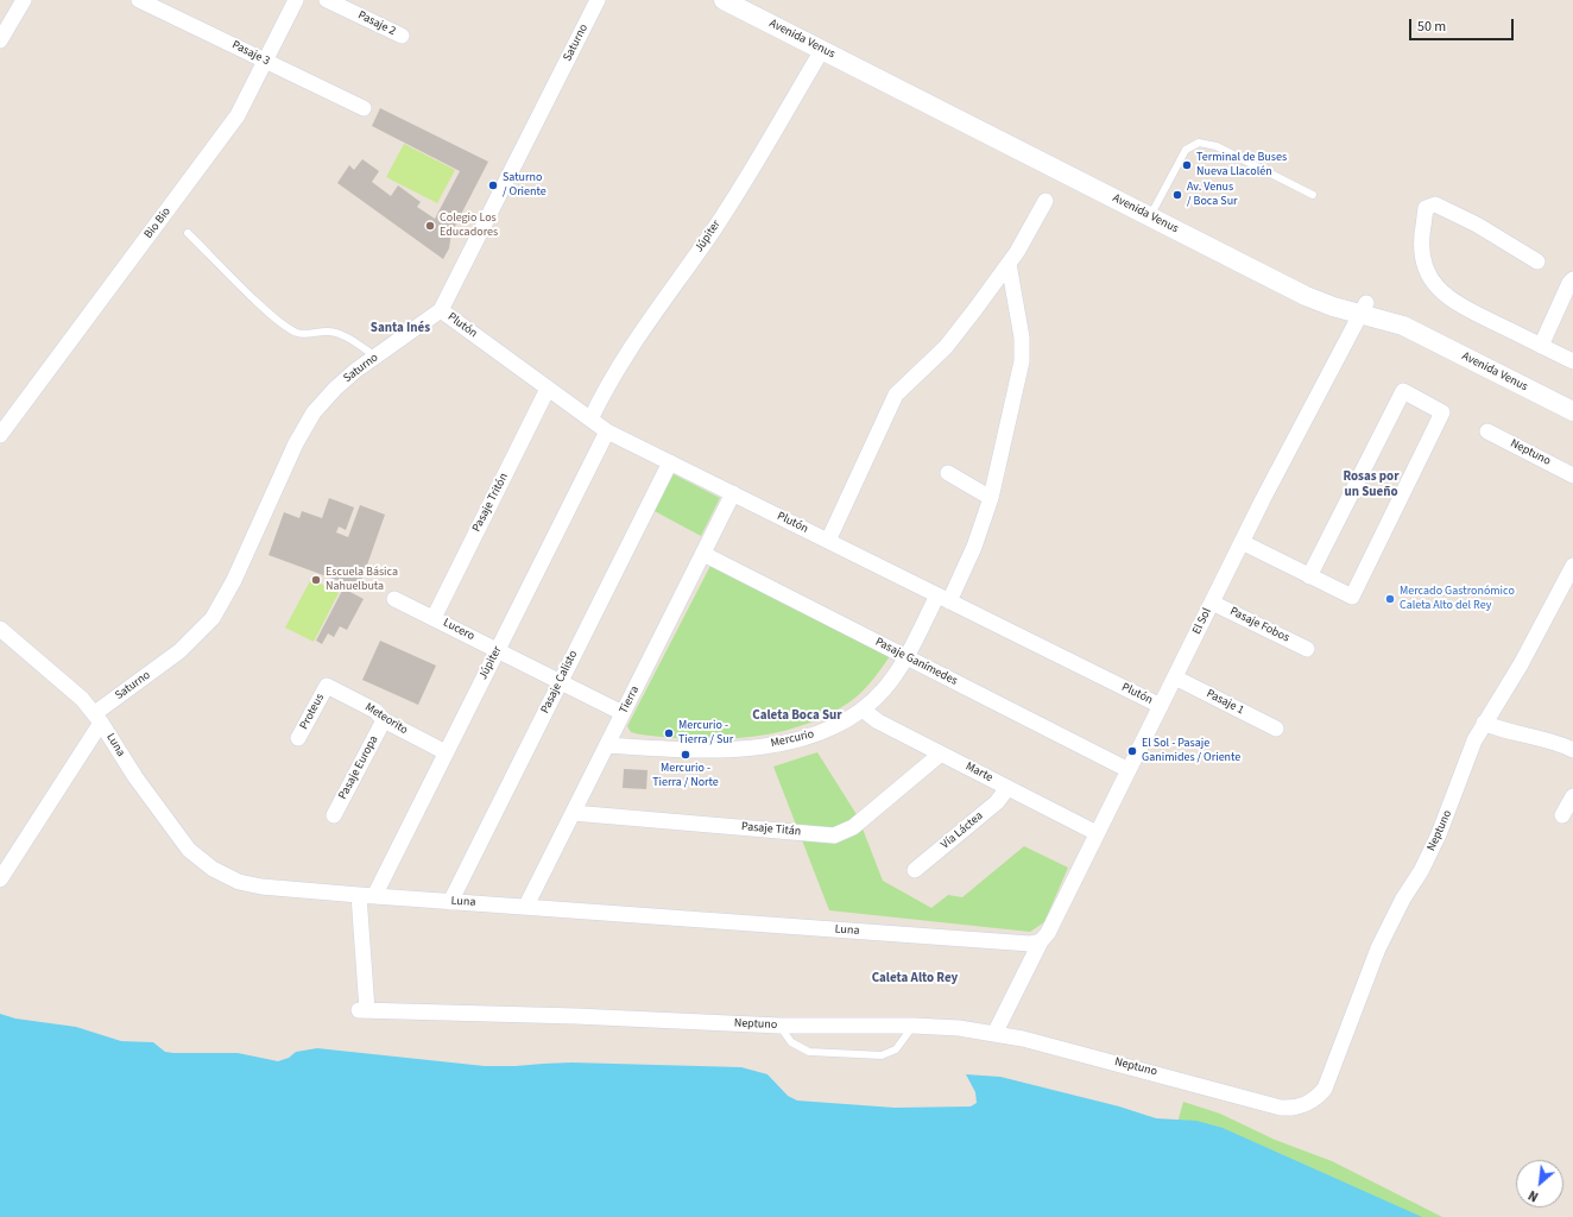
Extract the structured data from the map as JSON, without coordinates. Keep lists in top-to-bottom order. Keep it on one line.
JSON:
{"streets":{"street":["Pasaje 2","Avenida Venus","Saturno","Pasaje 3","Bio Bio","Júpiter","Plutón","Neptuno","Pasaje Tritón","El Sol","Pasaje Fobos","Lucero","Pasaje Ganímedes","Pasaje Calisto","Tierra","Pasaje 1","Proteus","Meteorito","Mercurio","Luna","Pasaje Europa","Marte","Pasaje Titán","Vía Láctea"]},"crossings":[["Avenida Venus","Júpiter"],["Avenida Venus","El Sol"],["Saturno","Plutón"],["Saturno","Luna"],["Pasaje 3","Bio Bio"],["Júpiter","Plutón"],["Júpiter","Neptuno"],["Júpiter","Lucero"],["Júpiter","Meteorito"],["Júpiter","Luna"],["Plutón","Pasaje Tritón"],["Plutón","El Sol"],["Plutón","Pasaje Calisto"],["Plutón","Tierra"],["Plutón","Mercurio"],["Neptuno","El Sol"],["Neptuno","Luna"],["Pasaje Tritón","Lucero"],["El Sol","Pasaje Fobos"],["El Sol","Pasaje Ganímedes"],["El Sol","Pasaje 1"],["El Sol","Luna"],["El Sol","Marte"],["Lucero","Pasaje Calisto"],["Lucero","Tierra"],["Pasaje Ganímedes","Tierra"],["Pasaje Ganímedes","Mercurio"],["Pasaje Calisto","Luna"],["Tierra","Mercurio"],["Tierra","Luna"],["Tierra","Pasaje Titán"],["Proteus","Meteorito"],["Meteorito","Pasaje Europa"],["Mercurio","Marte"],["Marte","Pasaje Titán"],["Marte","Vía Láctea"]],"districts":["Santa Inés","Rosas por un Sueño","Caleta Boca Sur","Caleta Alto Rey"],"places":["Terminal de Buses Nueva Llacolén","Saturno / Oriente","Av. Venus / Boca Sur","Colegio Los Educadores","Escuela Básica Nahuelbuta","Mercado Gastronómico Caleta Alto del Rey","Mercurio - Tierra / Sur","El Sol - Pasaje Ganimides / Oriente","Mercurio - Tierra / Norte"],"scale_bar":"50 m","north":"bottom left"}
